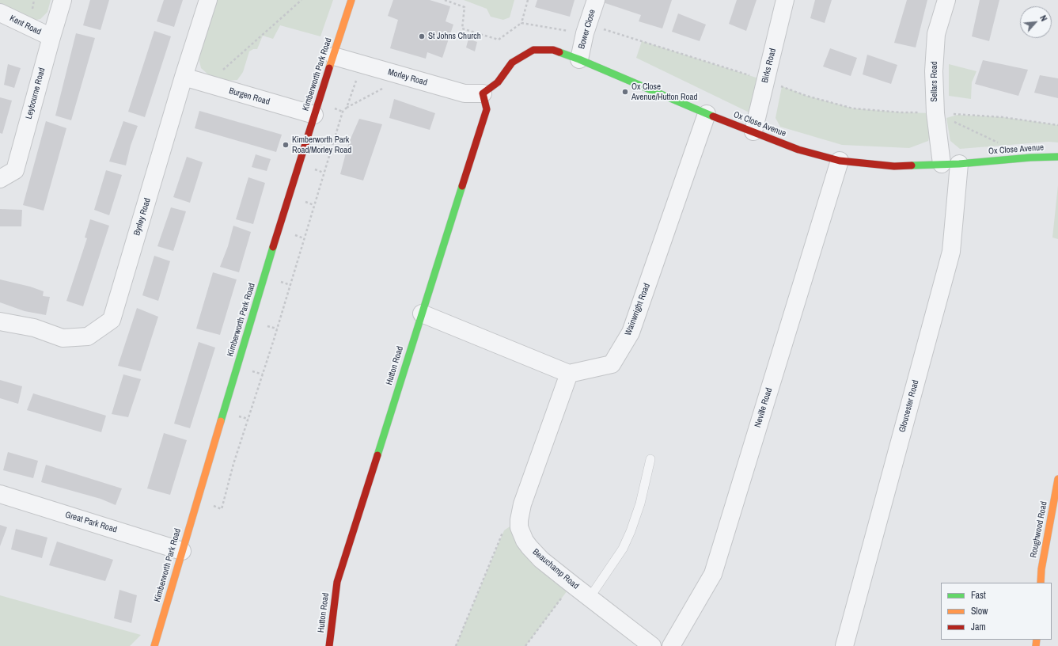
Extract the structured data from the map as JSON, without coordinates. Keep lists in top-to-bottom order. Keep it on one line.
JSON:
{"streets":{"street":["Kent Road","Bower Close","Birks Road","Kimberworth Park Road","Morley Road","Sellars Road","Leybourne Road","Burgen Road","Ox Close Avenue","Byrley Road","Wainwright Road","Hutton Road","Gloucester Road","Neville Road","Great Park Road","Roughwood Road","Beauchamp Road"]},"crossings":[["Kent Road","Leybourne Road"],["Bower Close","Ox Close Avenue"],["Birks Road","Ox Close Avenue"],["Kimberworth Park Road","Morley Road"],["Kimberworth Park Road","Burgen Road"],["Kimberworth Park Road","Great Park Road"],["Morley Road","Ox Close Avenue"],["Morley Road","Hutton Road"],["Sellars Road","Ox Close Avenue"],["Burgen Road","Byrley Road"],["Ox Close Avenue","Wainwright Road"],["Ox Close Avenue","Hutton Road"],["Ox Close Avenue","Gloucester Road"],["Ox Close Avenue","Neville Road"],["Wainwright Road","Beauchamp Road"]],"places":["St Johns Church","Ox Close Avenue/Hutton Road","Kimberworth Park Road/Morley Road"],"legend":["Fast","Slow","Jam"],"north":"top right"}
